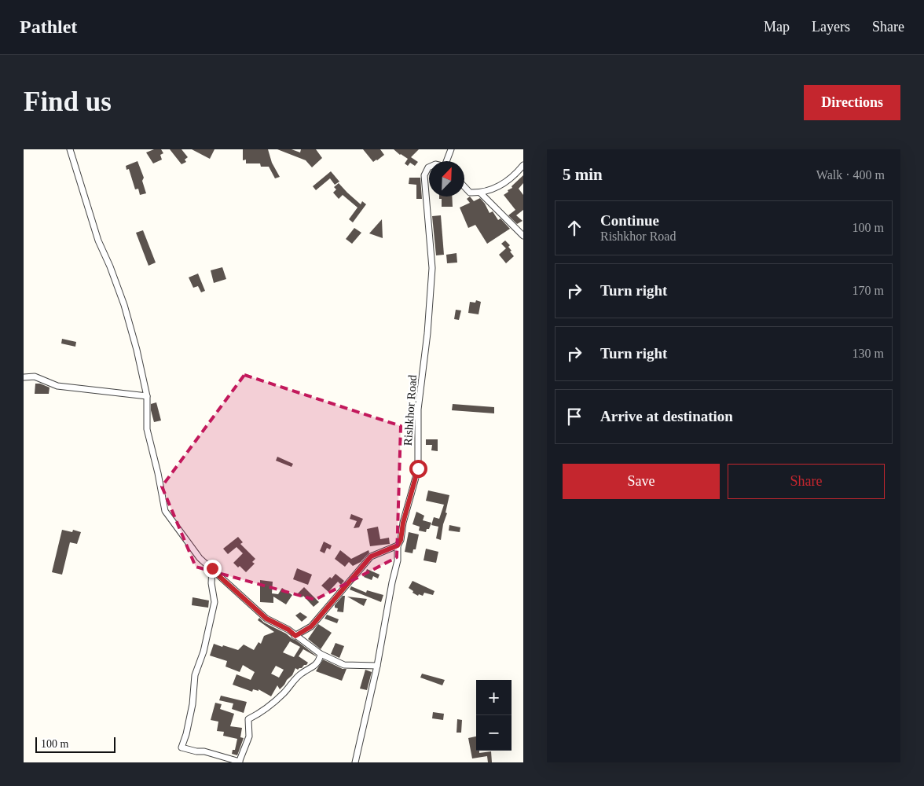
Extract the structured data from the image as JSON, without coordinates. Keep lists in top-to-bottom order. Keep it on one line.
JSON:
{"streets":{"street":["Rishkhor Road"]},"scale_bar":"100 m","north":"top right","page":{"header":"Pathlet","nav":["Map","Layers","Share"],"buttons":["Directions",["Save","Share"]],"title":"Find us","heading":["5 min","Walk · 400 m"],"list":[["Continue","Rishkhor Road","100 m"],["Turn right","170 m"],["Turn right","130 m"],"Arrive at destination"],"map_buttons":["+","−"],"scale":"100 m"}}
